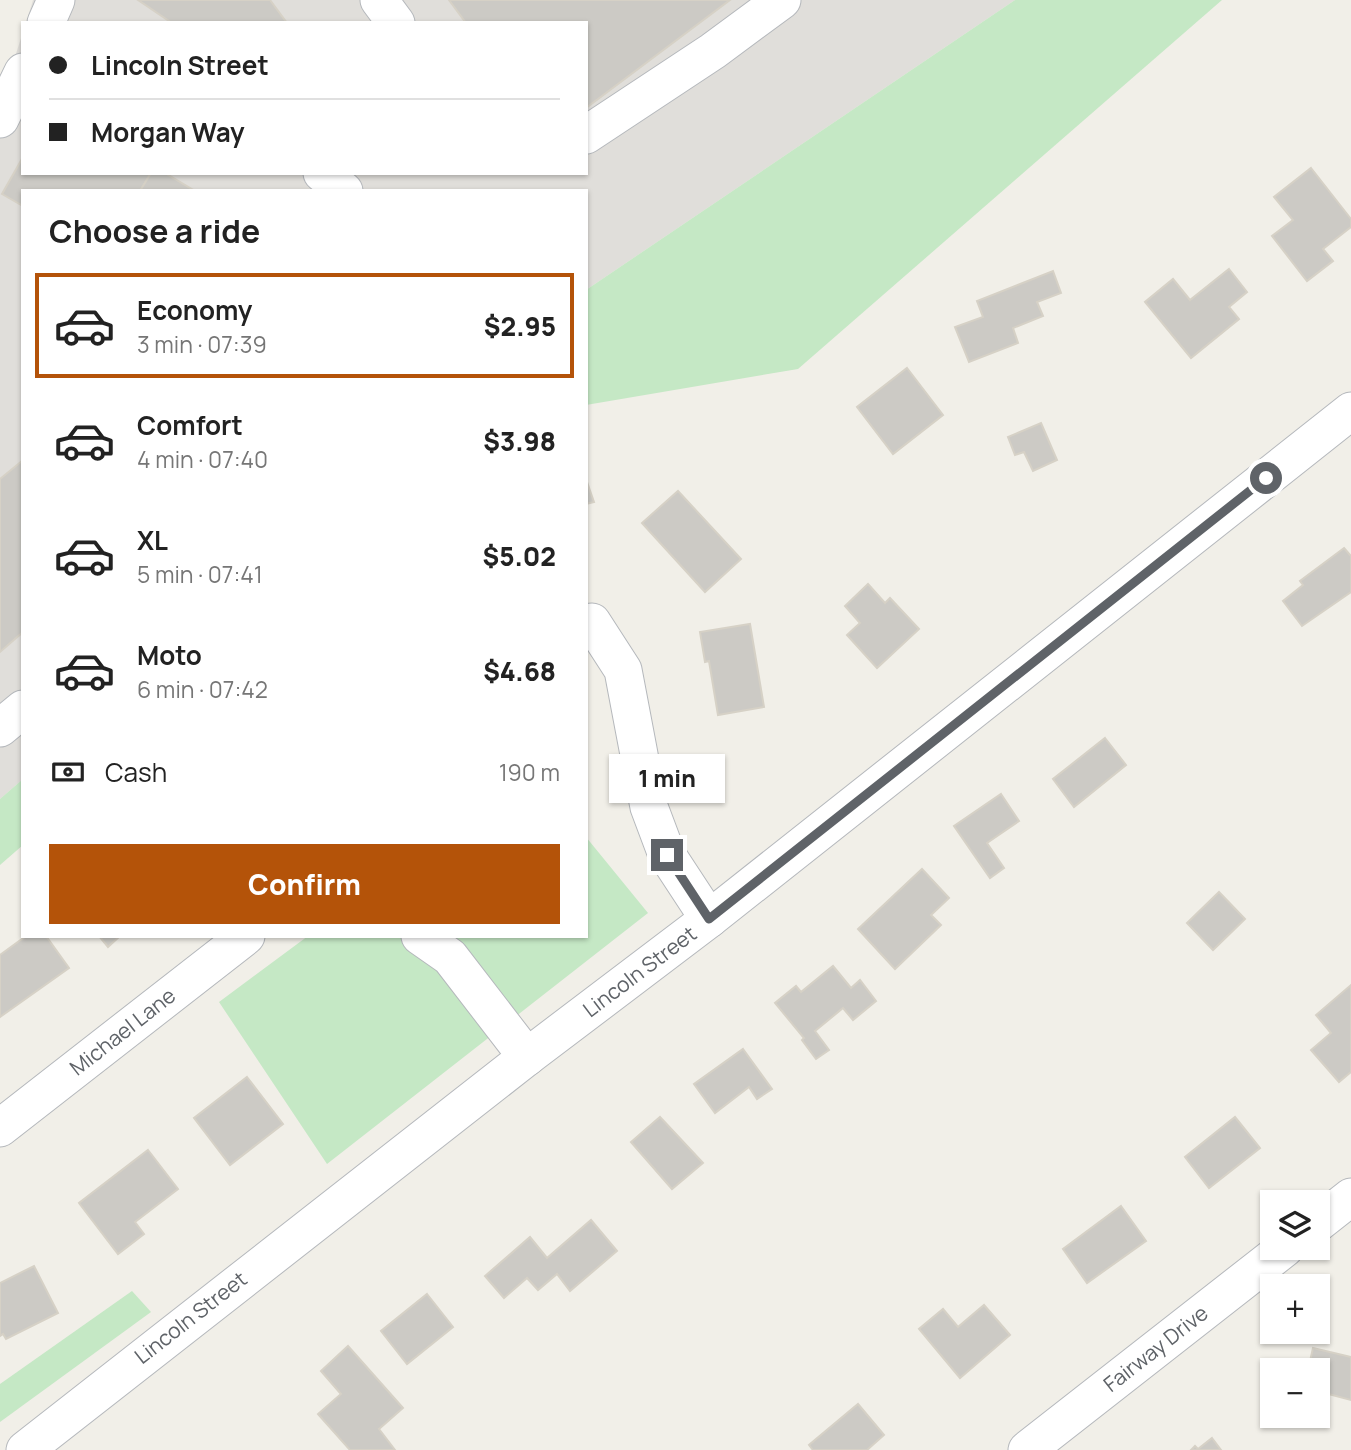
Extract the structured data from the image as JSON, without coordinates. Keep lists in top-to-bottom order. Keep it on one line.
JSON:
{"streets":{"street":["Lincoln Street","Michael Lane","Fairway Drive"]},"page":{"banner":["Lincoln Street","Morgan Way"],"heading":"Choose a ride","list":[{"name":"Economy","note":"3 min · 07:39","value":"$2.95"},{"name":"Comfort","note":"4 min · 07:40","value":"$3.98"},{"name":"XL","note":"5 min · 07:41","value":"$5.02"},{"name":"Moto","note":"6 min · 07:42","value":"$4.68"}],"pay":["Cash","190 m"],"bubble":"1 min","buttons":"Confirm","map_buttons":["+","−"]}}
